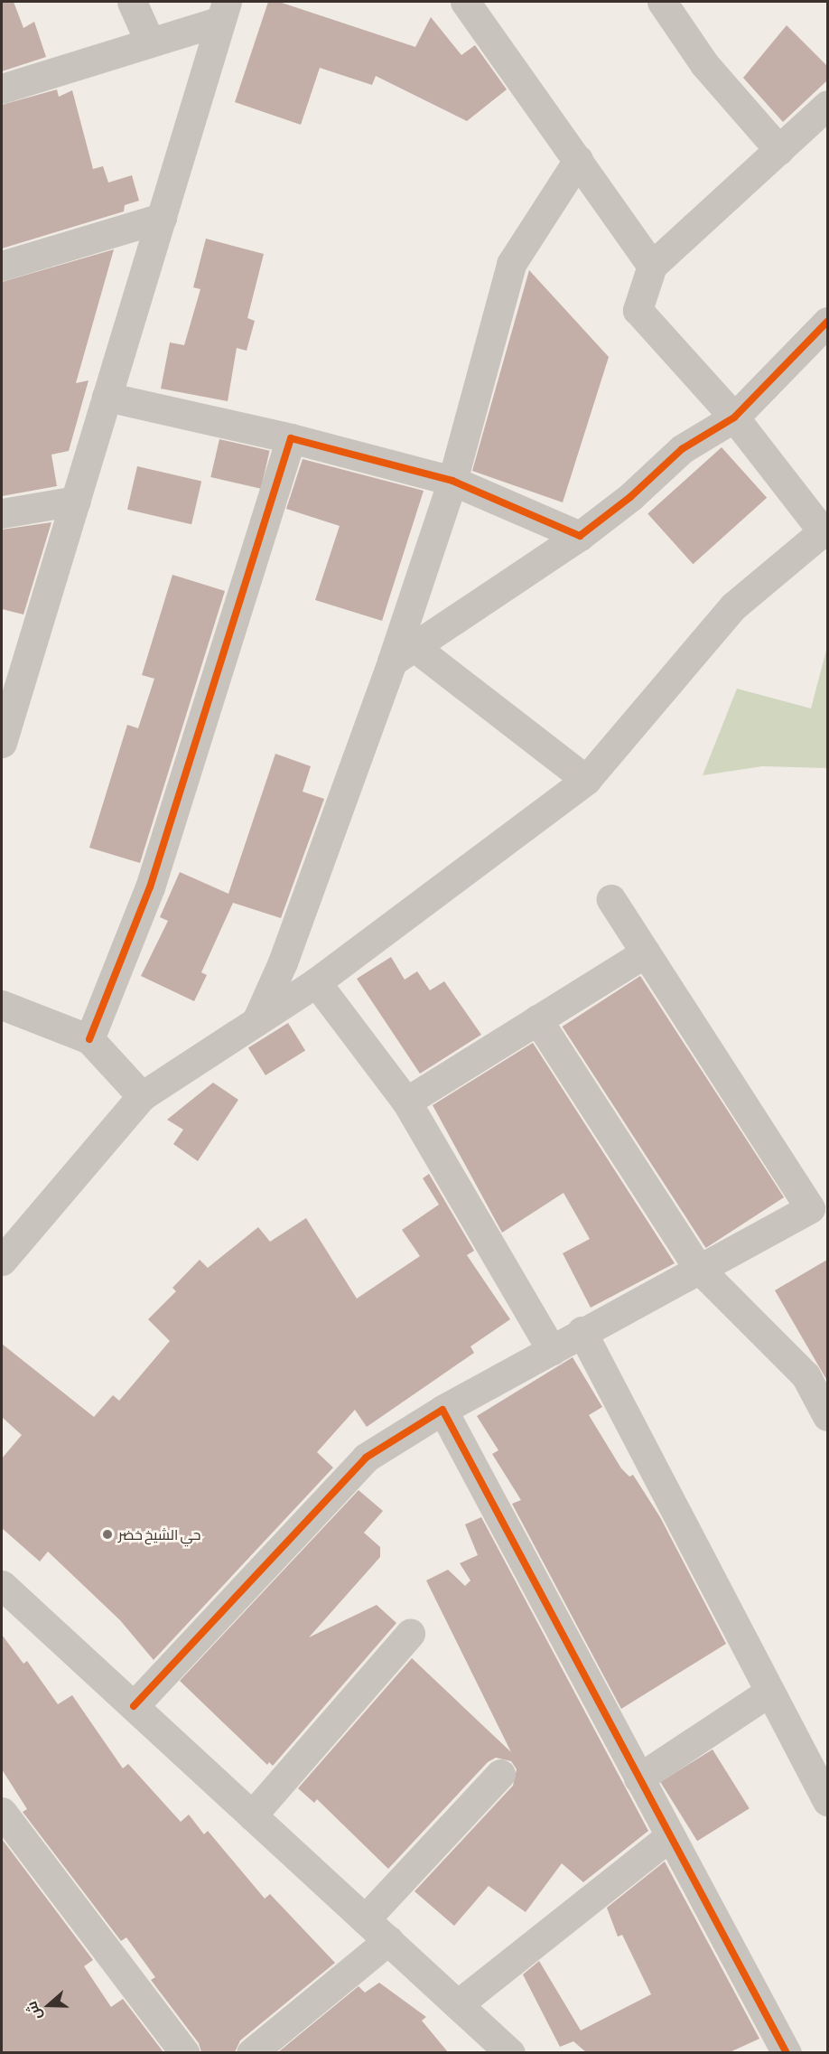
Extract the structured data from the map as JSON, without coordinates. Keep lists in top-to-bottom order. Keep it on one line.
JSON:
{"places":["حي الشيخ خضر"],"north":"left"}
